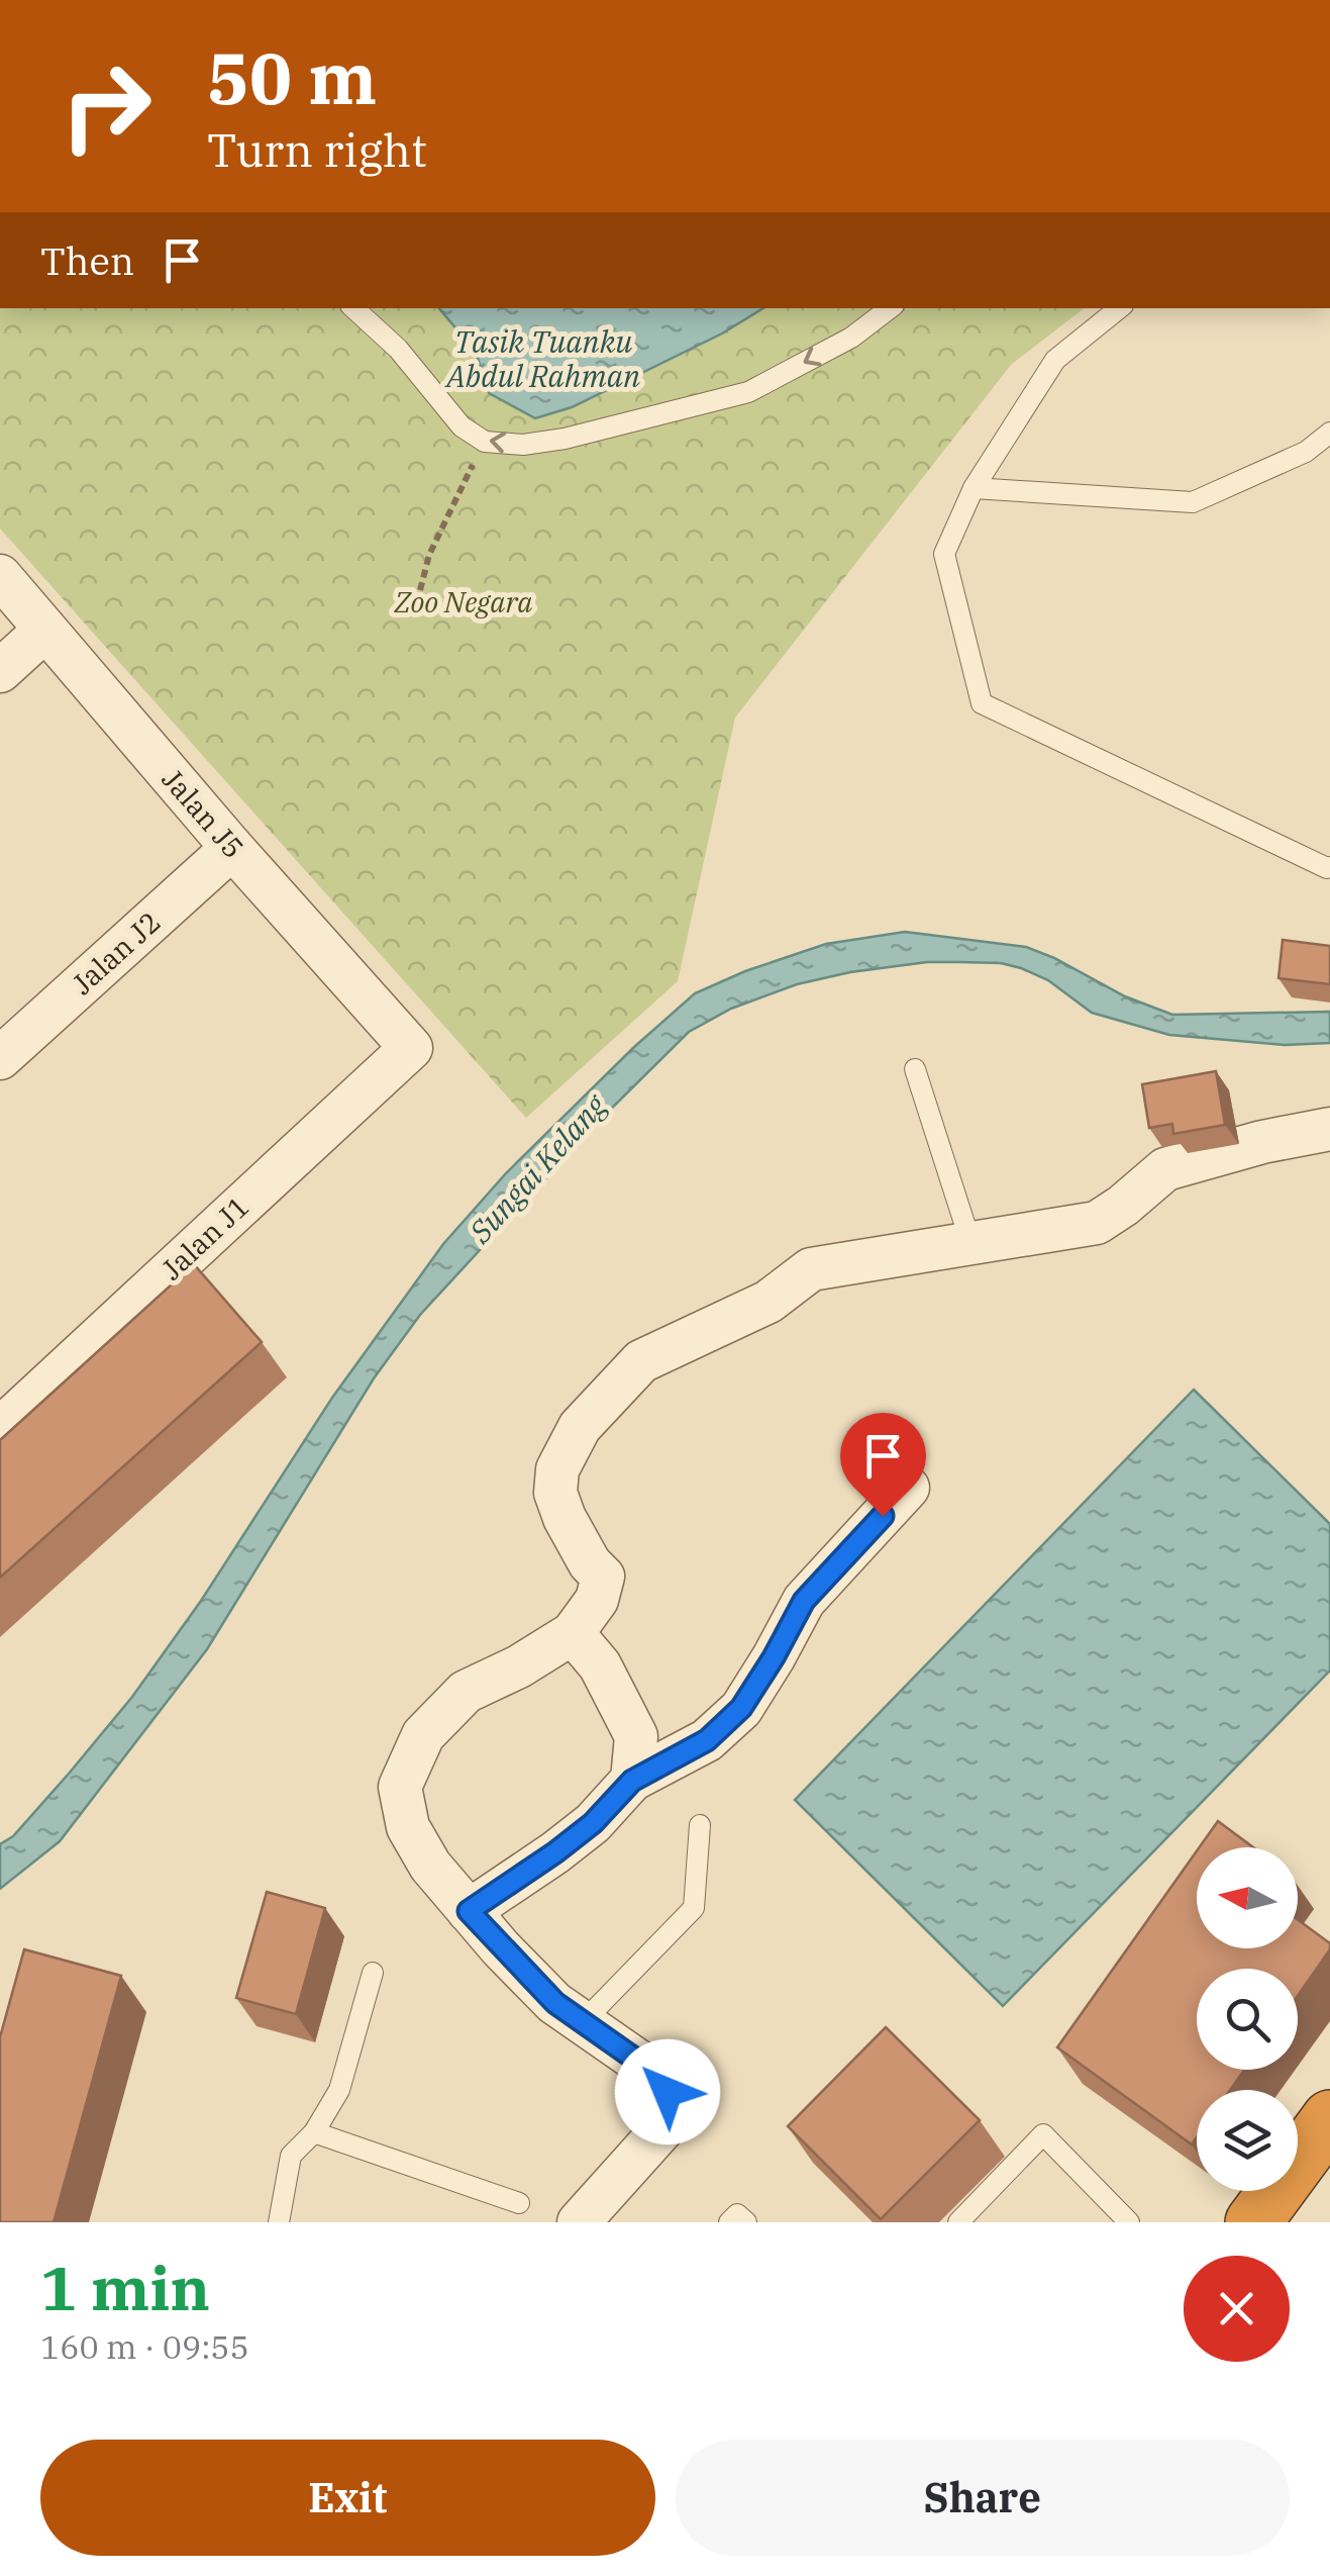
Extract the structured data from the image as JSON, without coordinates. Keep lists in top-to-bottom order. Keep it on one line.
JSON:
{"streets":{"street":["Jalan J5","Jalan J2","Jalan J1"]},"crossings":[["Jalan J5","Jalan J2"],["Jalan J5","Jalan J1"]],"water":["Tasik Tuanku Abdul Rahman","Sungai Kelang"],"parks":["Zoo Negara"],"north":"left","page":{"turn":["50 m","Turn right"],"then":"Then","heading":["1 min","160 m · 09:55"],"buttons":["Exit","Share"]}}
